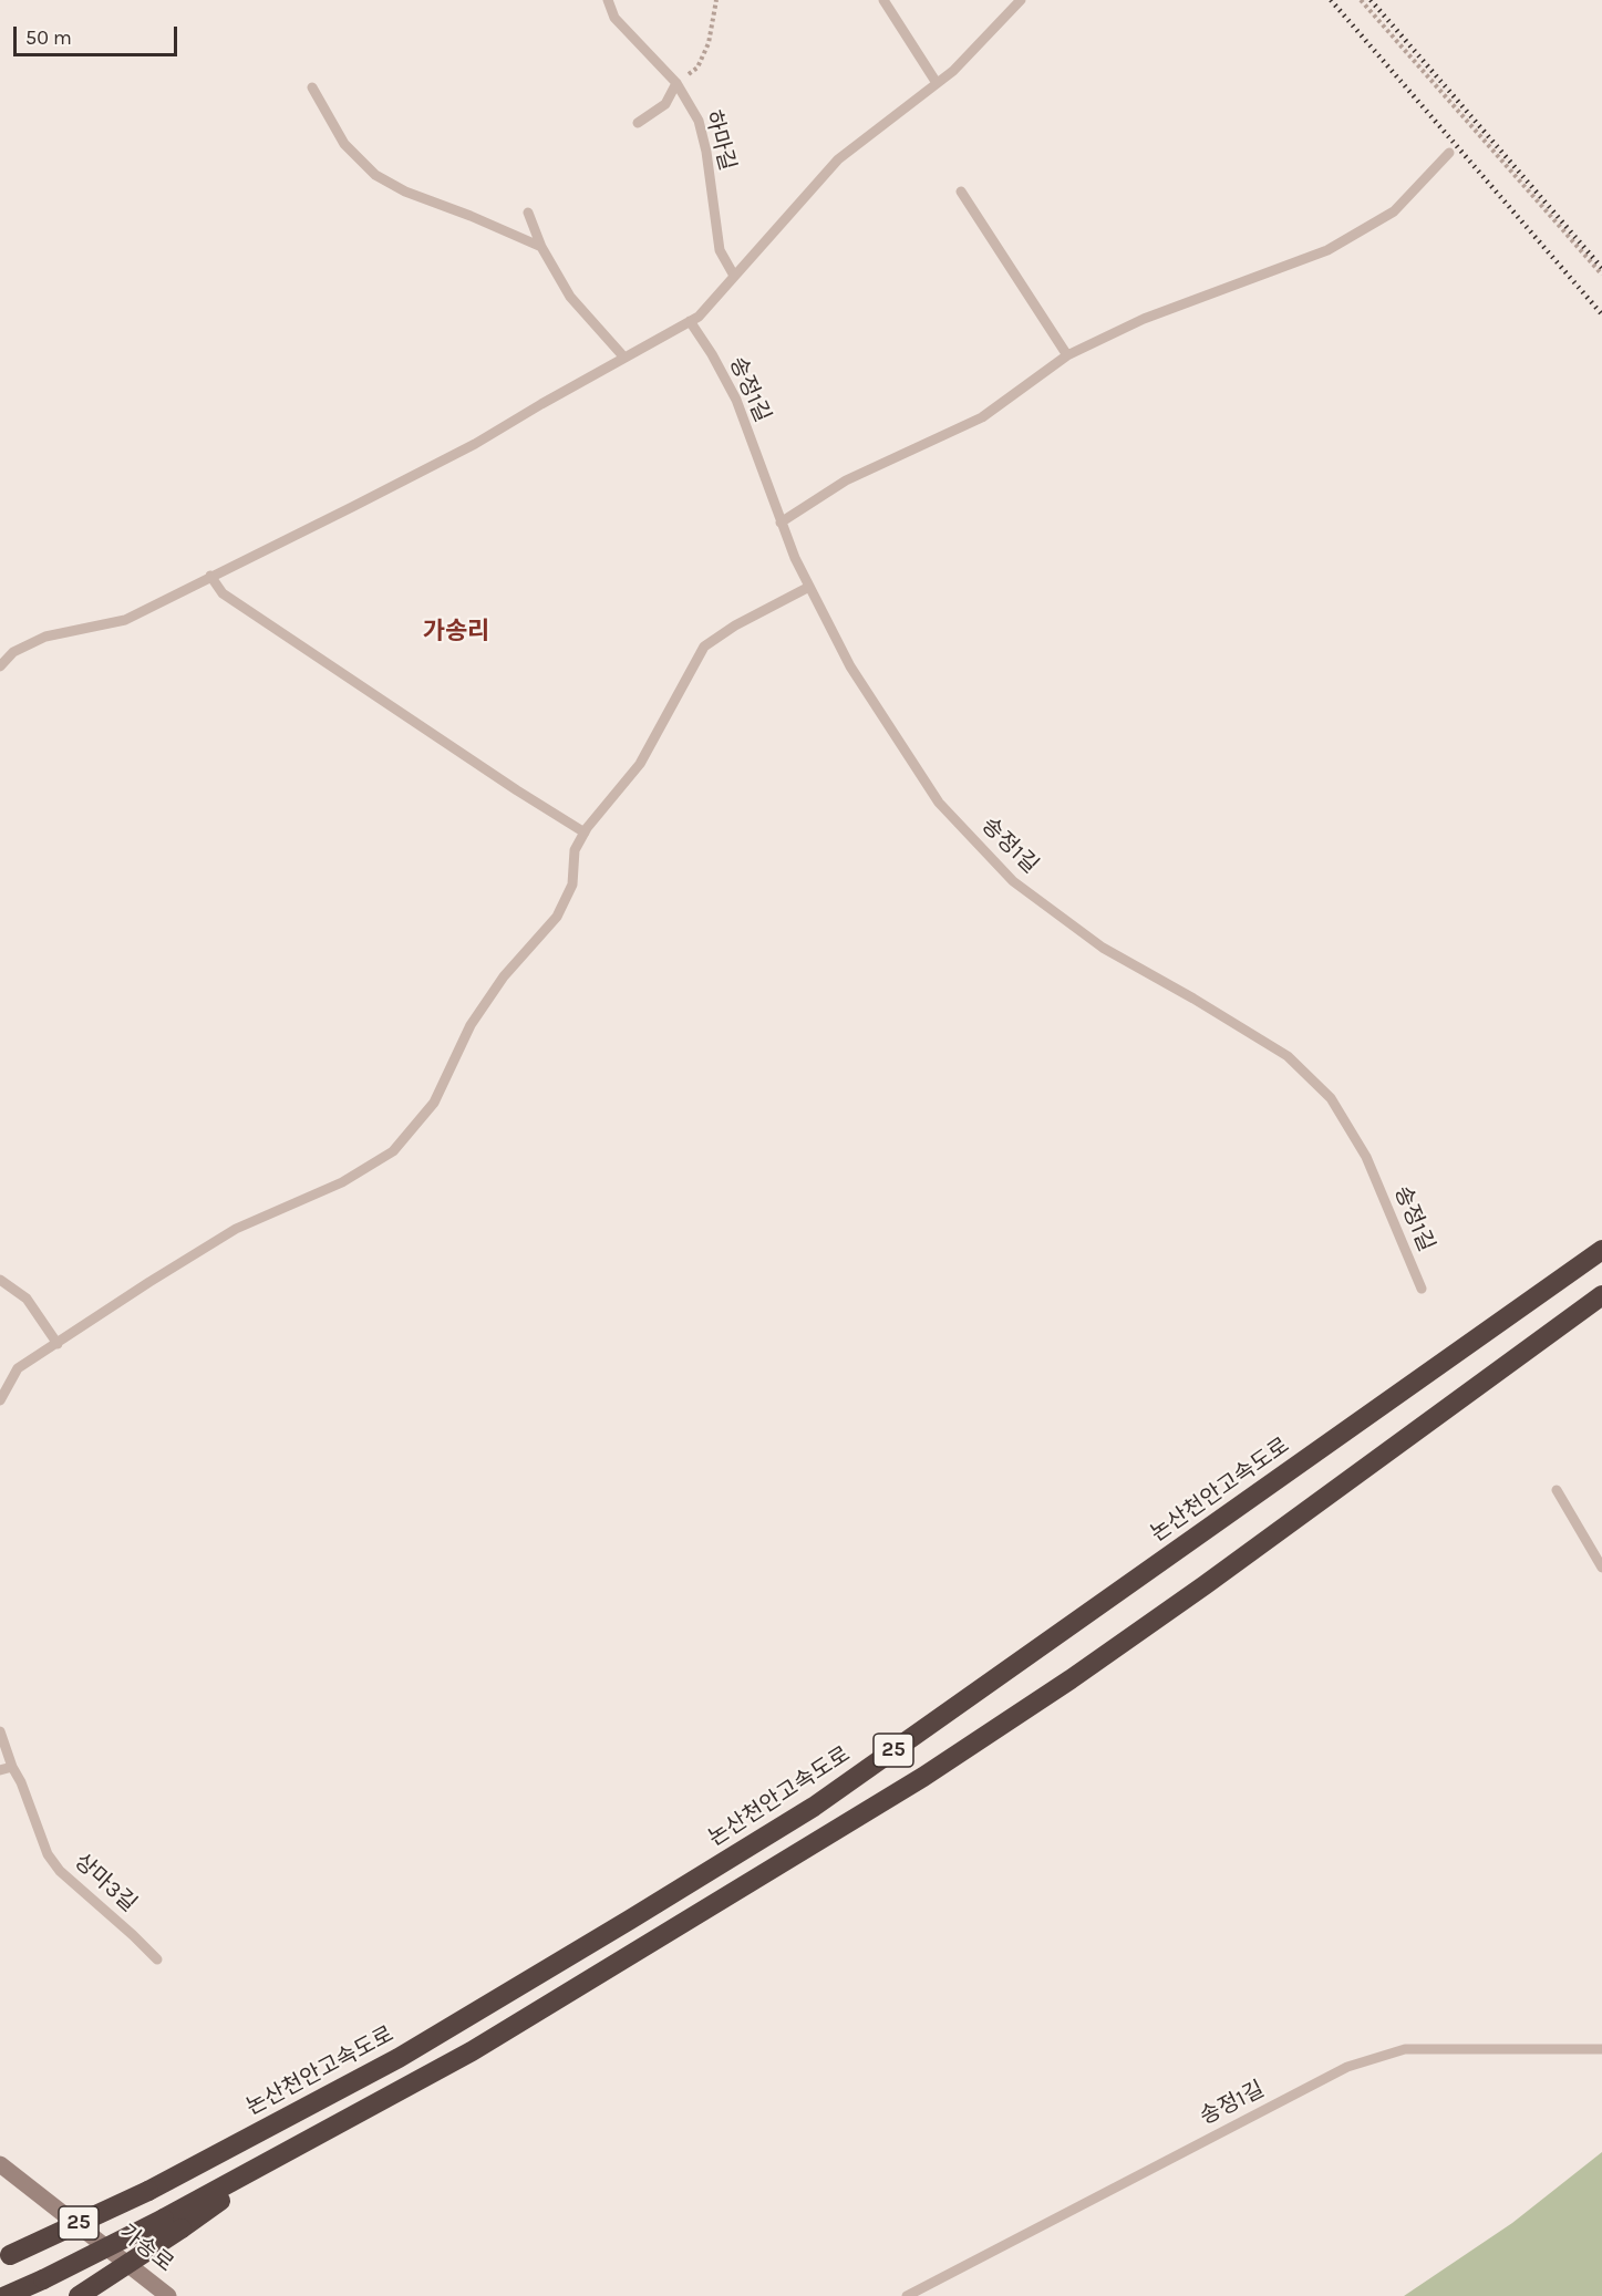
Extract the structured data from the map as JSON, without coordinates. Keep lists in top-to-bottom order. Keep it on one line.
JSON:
{"streets":{"highway":["논산천안고속도로","25"],"street":["가송로"],"lane":["하마길","송정1길","상마3길"]},"districts":["가송리"],"scale_bar":"50 m"}
